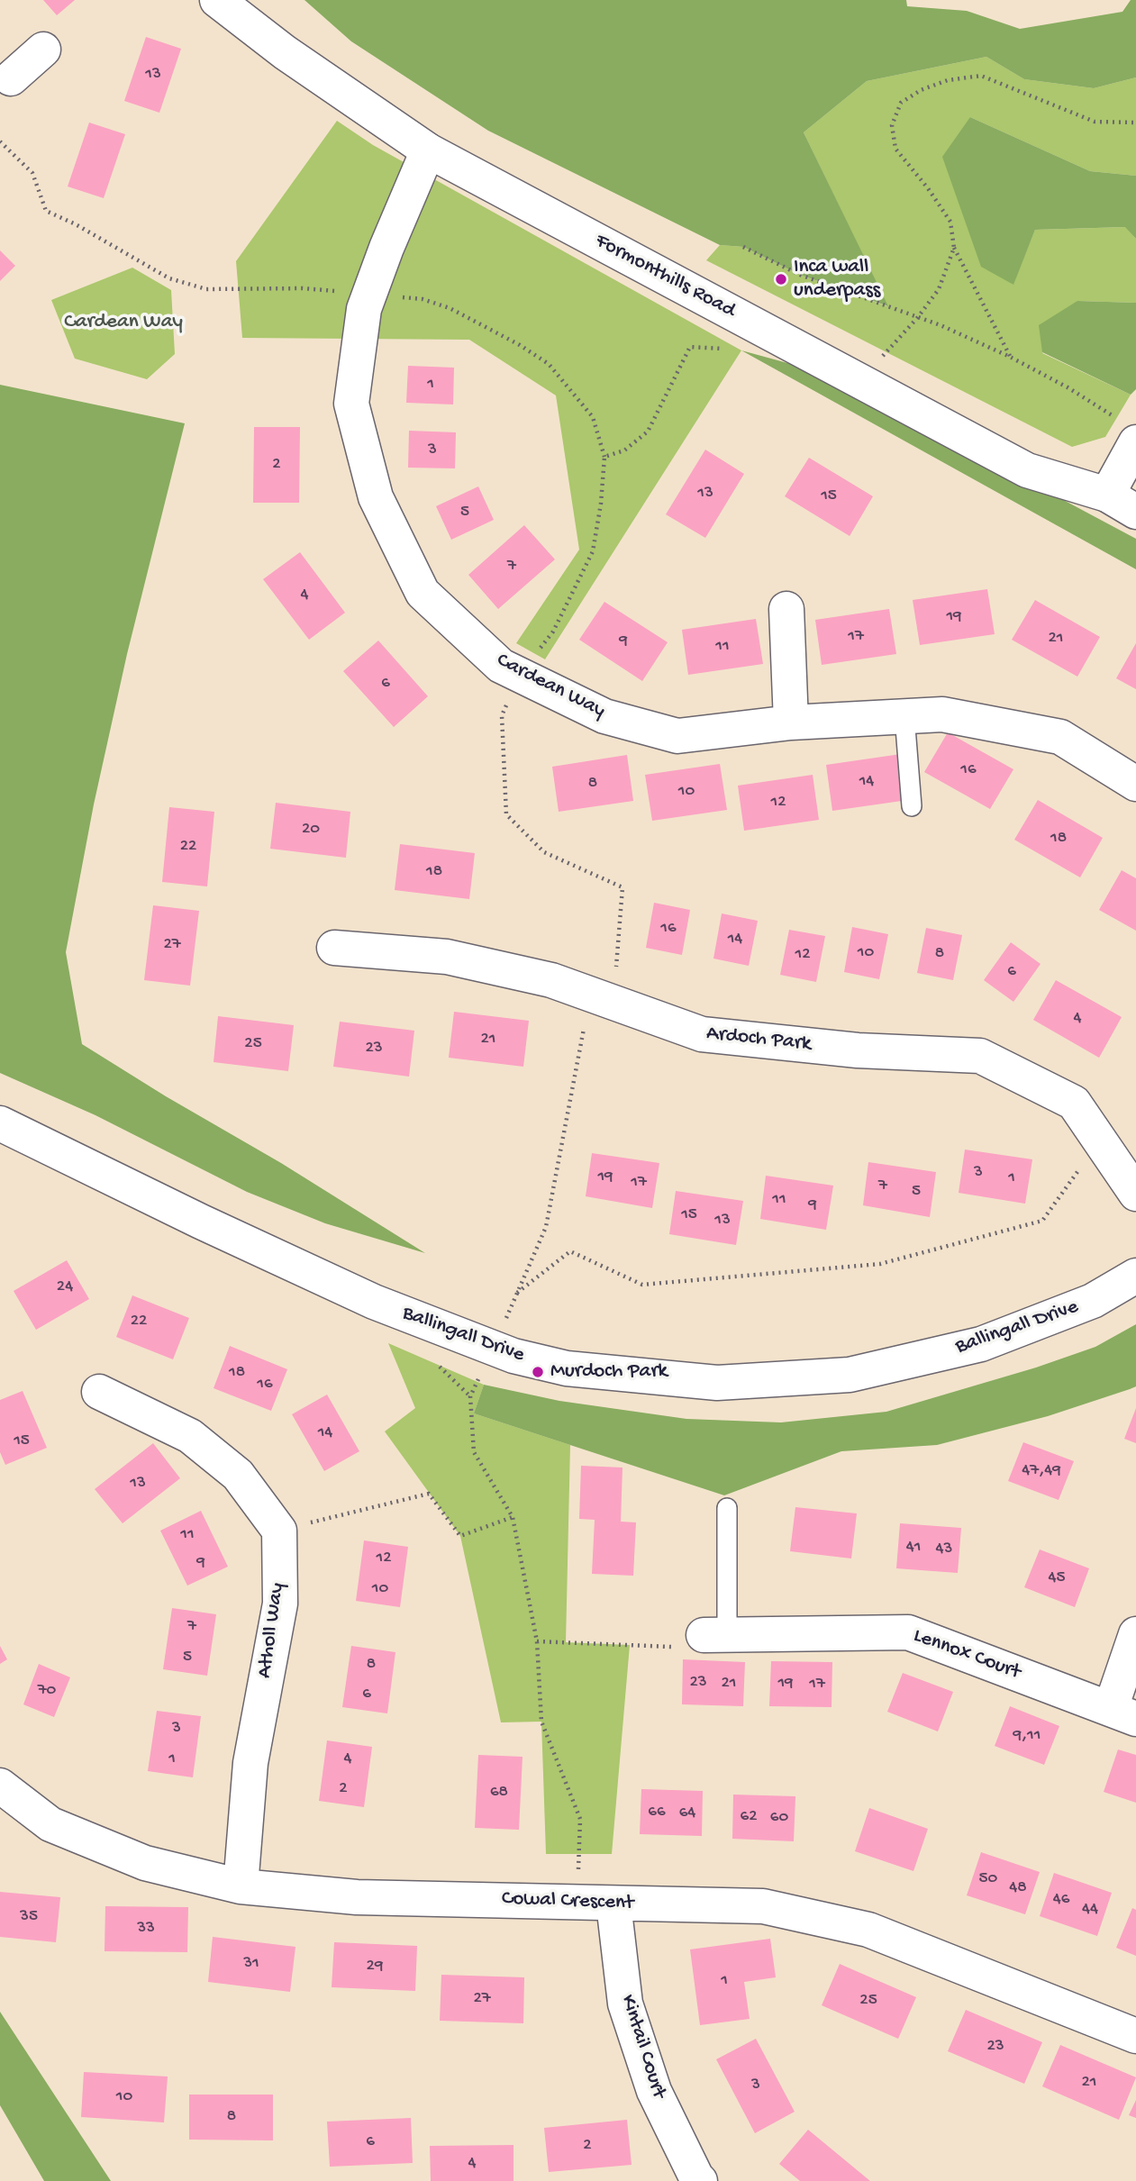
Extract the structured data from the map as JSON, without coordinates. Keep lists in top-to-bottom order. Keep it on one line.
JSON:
{"streets":{"street":["Formonthills Road","Cardean Way","Ardoch Park","Ballingall Drive","Atholl Way","Lennox Court","Cowal Crescent","Kintail Court"]},"crossings":[["Formonthills Road","Cardean Way"],["Atholl Way","Cowal Crescent"],["Cowal Crescent","Kintail Court"]],"parks":["Cardean Way"],"places":["Inca wall underpass","Murdoch Park"],"house_numbers":["13","1","3","2","13","15","5","7","4","19","17","21","9","11","6","16","14","8","10","12","20","18","22","18","16","14","27","10","8","12","6","4","21","25","23","3","19","1","17","7","5","11","9","15","13","24","22","18","16","14","15","47,49","13","11","41","43","12","9","45","10","7","5","8","23","21","19","17","70","6","3","9,11","1","4","2","68","66","64","62","60","50","48","46","44","35","33","31","29","1","27","25","23","21","3","10","8","6","2","4"]}
